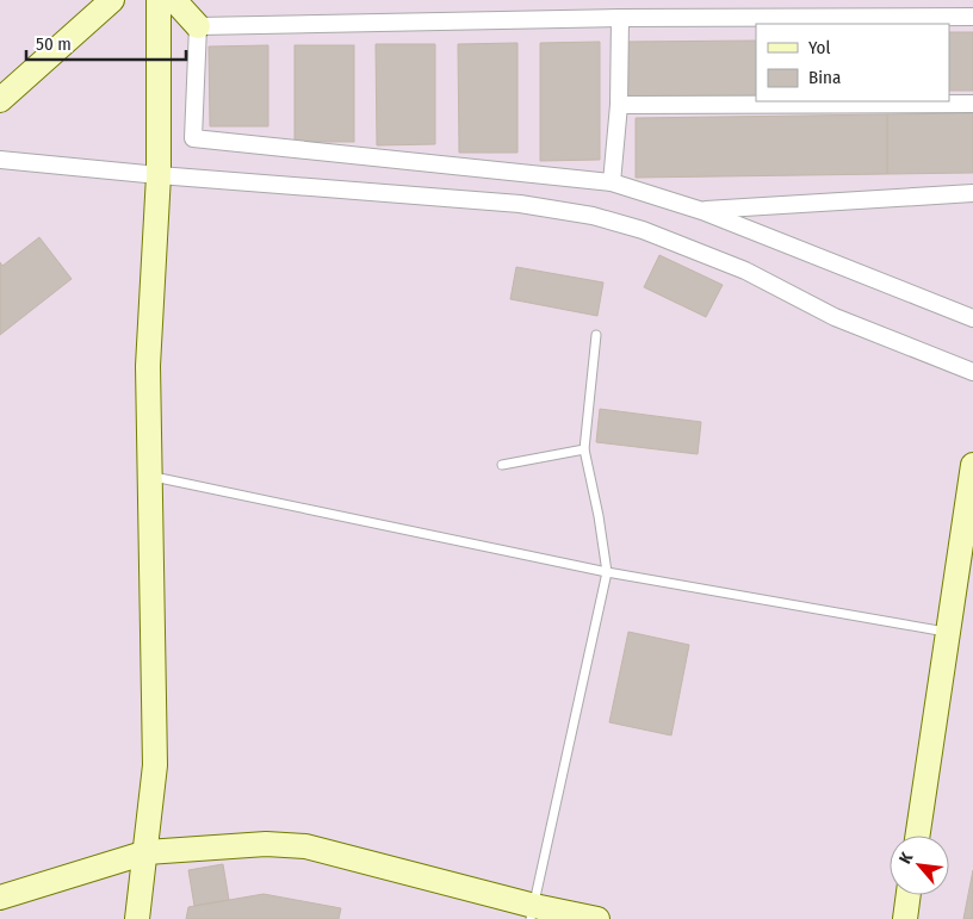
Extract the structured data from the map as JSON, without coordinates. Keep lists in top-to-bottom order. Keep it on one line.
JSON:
{"legend":["Yol","Bina"],"scale_bar":"50 m","north":"top left"}
